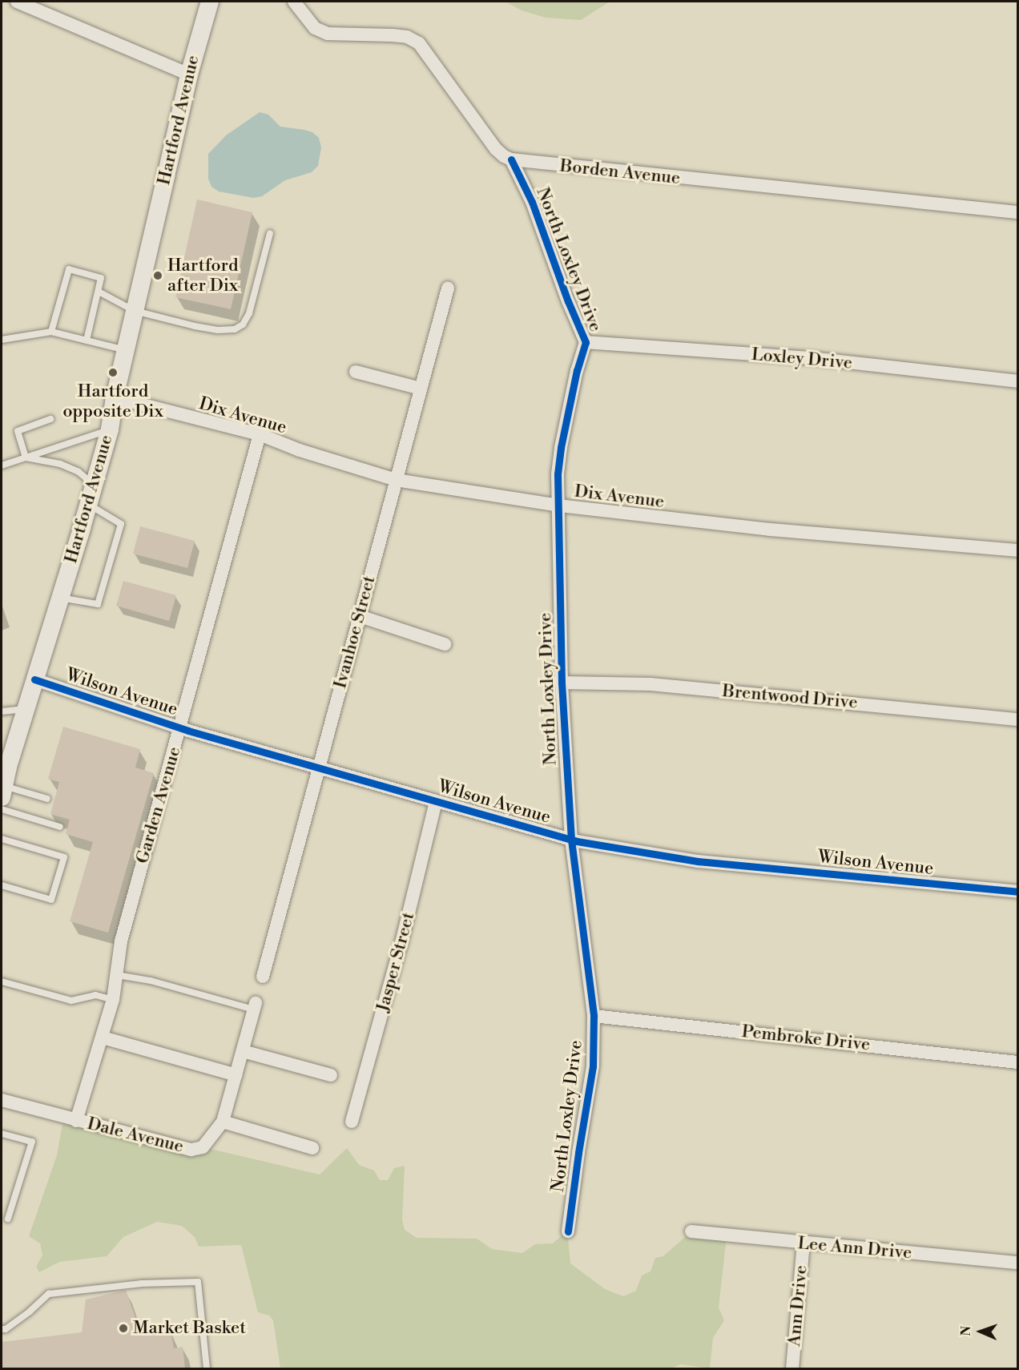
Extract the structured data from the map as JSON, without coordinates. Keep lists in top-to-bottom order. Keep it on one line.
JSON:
{"streets":{"main road":["Hartford Avenue"],"street":["Borden Avenue","North Loxley Drive","Loxley Drive","Dix Avenue","Ivanhoe Street","Wilson Avenue","Brentwood Drive","Garden Avenue","Jasper Street","Pembroke Drive","Dale Avenue","Lee Ann Drive","Ann Drive"]},"crossings":[["Hartford Avenue","Dix Avenue"],["Hartford Avenue","Wilson Avenue"],["Borden Avenue","North Loxley Drive"],["North Loxley Drive","Loxley Drive"],["North Loxley Drive","Dix Avenue"],["North Loxley Drive","Wilson Avenue"],["North Loxley Drive","Brentwood Drive"],["North Loxley Drive","Pembroke Drive"],["Dix Avenue","Ivanhoe Street"],["Dix Avenue","Garden Avenue"],["Ivanhoe Street","Wilson Avenue"],["Wilson Avenue","Garden Avenue"],["Wilson Avenue","Jasper Street"],["Garden Avenue","Dale Avenue"],["Lee Ann Drive","Ann Drive"]],"places":["Hartford after Dix","Hartford opposite Dix","Market Basket"],"north":"left"}
